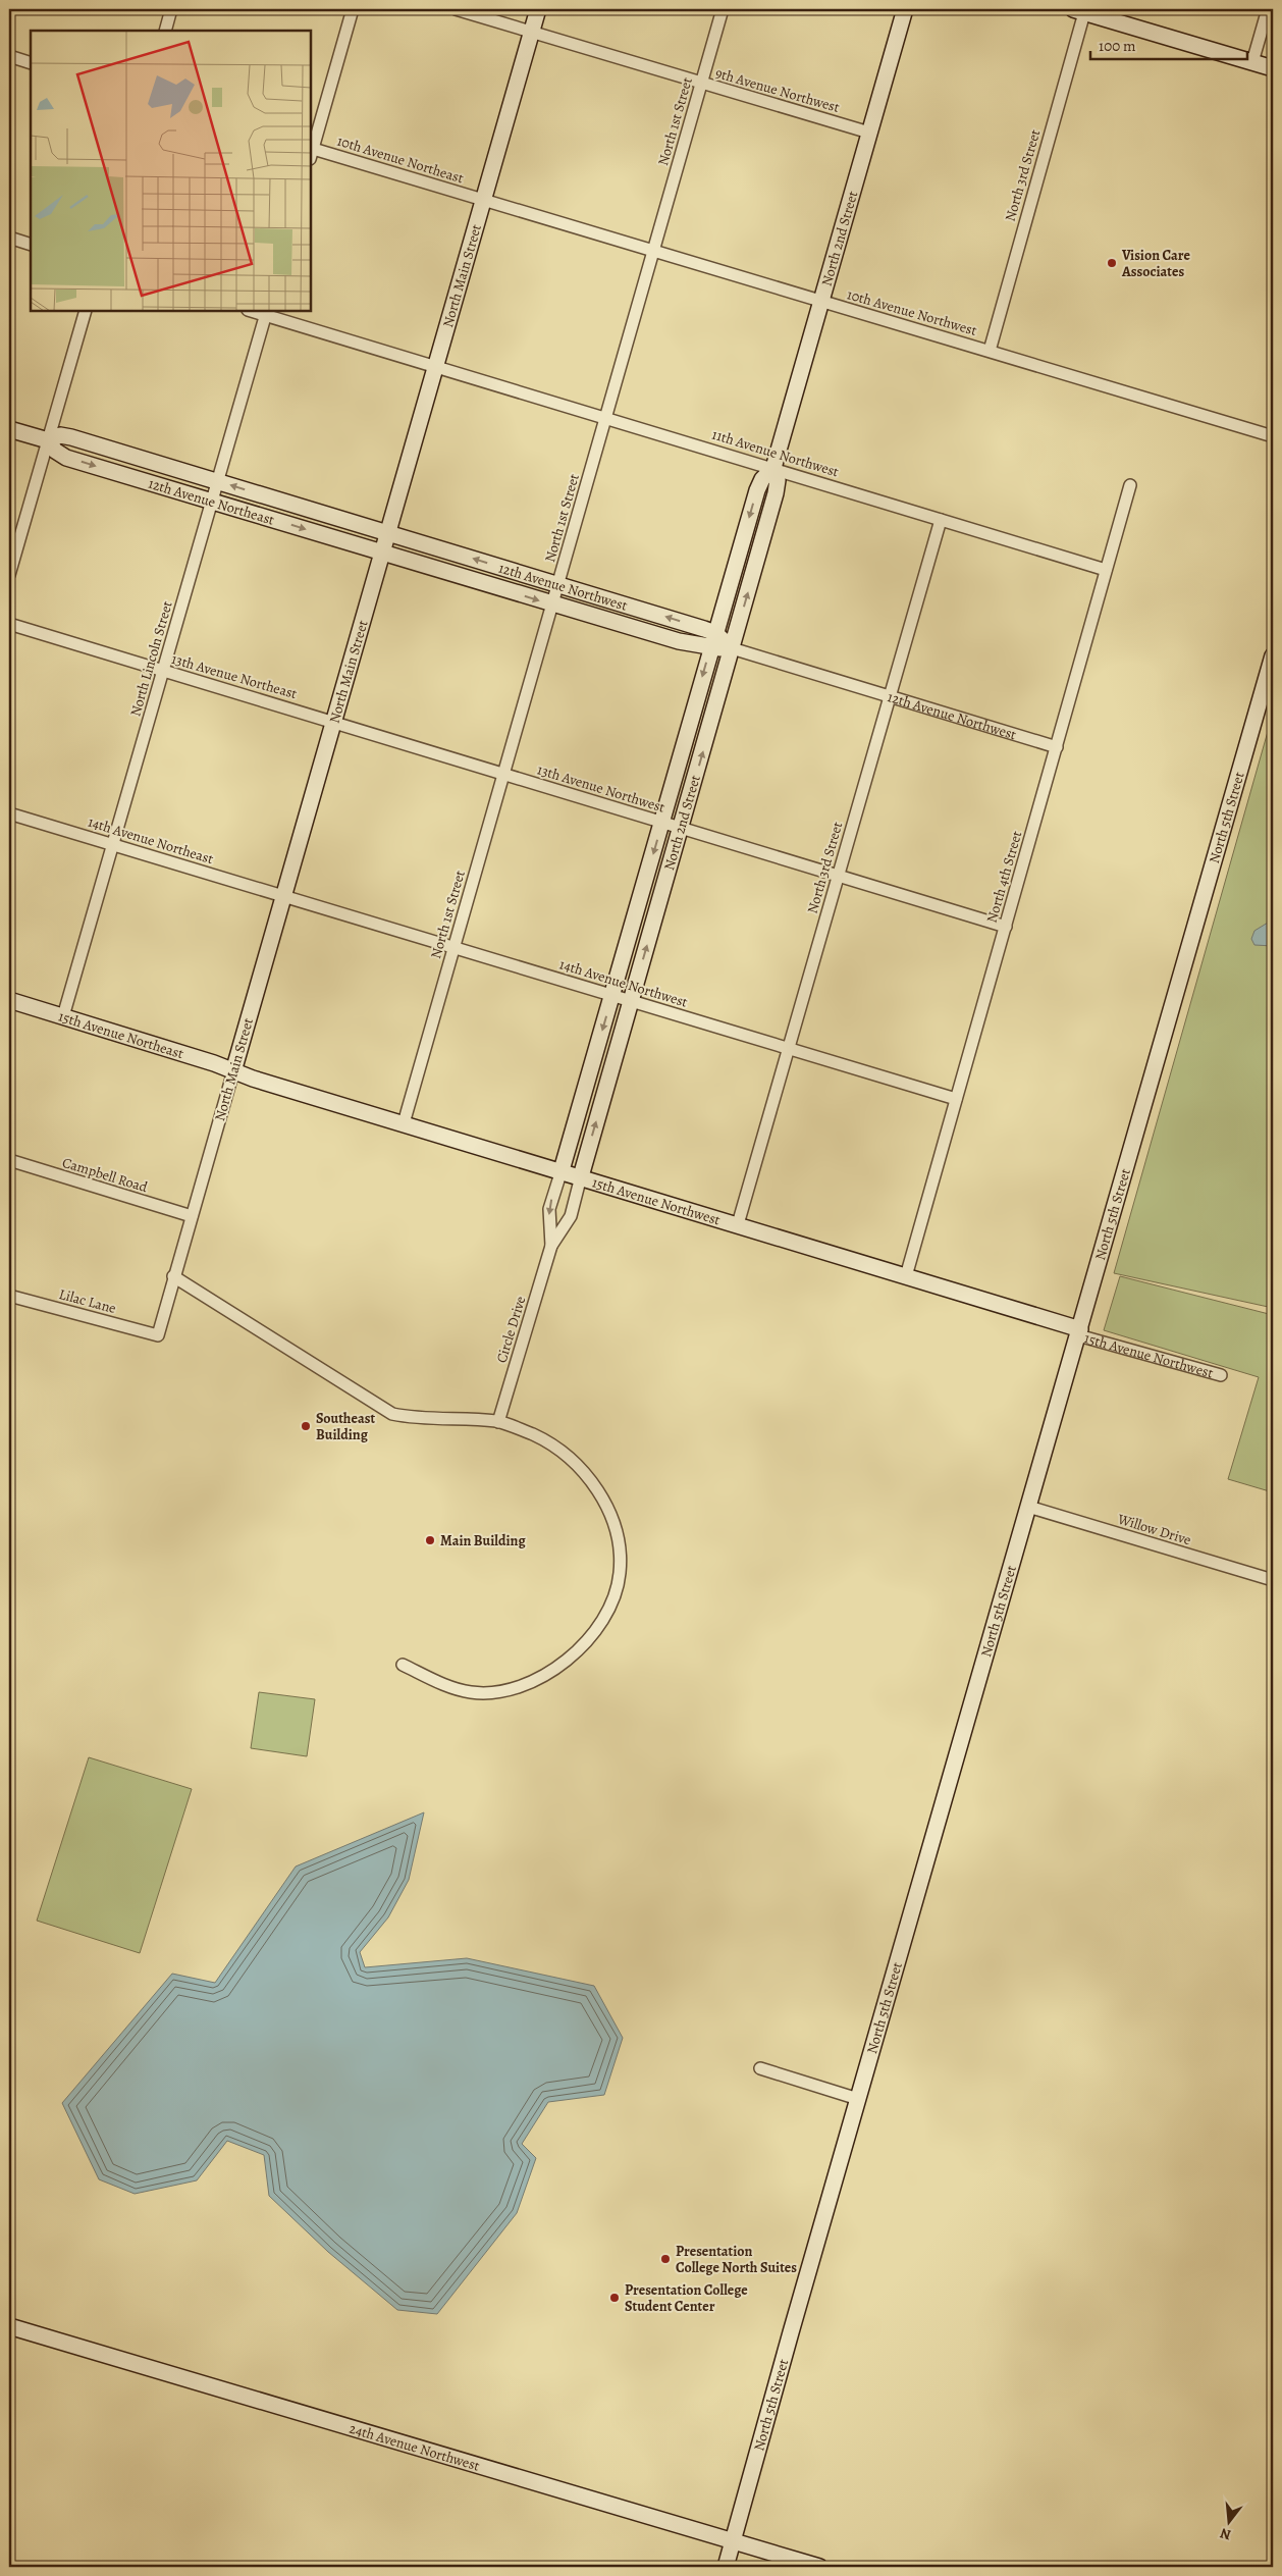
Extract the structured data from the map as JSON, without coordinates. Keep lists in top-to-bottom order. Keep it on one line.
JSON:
{"streets":{"street":["9th Avenue Northwest","North 1st Street","10th Avenue Northeast","North 3rd Street","North 2nd Street","North Main Street","10th Avenue Northwest","11th Avenue Northwest","12th Avenue Northeast","12th Avenue Northwest","North Lincoln Street","13th Avenue Northeast","13th Avenue Northwest","North 5th Street","14th Avenue Northeast","North 4th Street","14th Avenue Northwest","15th Avenue Northeast","Campbell Road","15th Avenue Northwest","Lilac Lane","Circle Drive","Willow Drive","24th Avenue Northwest"]},"crossings":[["9th Avenue Northwest","North 1st Street"],["9th Avenue Northwest","North 2nd Street"],["9th Avenue Northwest","North Main Street"],["North 1st Street","10th Avenue Northwest"],["North 1st Street","11th Avenue Northwest"],["North 1st Street","12th Avenue Northwest"],["North 1st Street","13th Avenue Northwest"],["North 1st Street","14th Avenue Northwest"],["North 1st Street","15th Avenue Northwest"],["10th Avenue Northeast","North Main Street"],["10th Avenue Northeast","10th Avenue Northwest"],["North 3rd Street","10th Avenue Northwest"],["North 3rd Street","11th Avenue Northwest"],["North 3rd Street","12th Avenue Northwest"],["North 3rd Street","13th Avenue Northwest"],["North 3rd Street","14th Avenue Northwest"],["North 3rd Street","15th Avenue Northwest"],["North 2nd Street","10th Avenue Northwest"],["North 2nd Street","11th Avenue Northwest"],["North 2nd Street","12th Avenue Northwest"],["North 2nd Street","13th Avenue Northwest"],["North 2nd Street","14th Avenue Northwest"],["North 2nd Street","15th Avenue Northwest"],["North 2nd Street","Circle Drive"],["North Main Street","10th Avenue Northwest"],["North Main Street","11th Avenue Northwest"],["North Main Street","12th Avenue Northeast"],["North Main Street","12th Avenue Northwest"],["North Main Street","13th Avenue Northeast"],["North Main Street","13th Avenue Northwest"],["North Main Street","14th Avenue Northeast"],["North Main Street","14th Avenue Northwest"],["North Main Street","15th Avenue Northeast"],["North Main Street","Campbell Road"],["North Main Street","15th Avenue Northwest"],["North Main Street","Lilac Lane"],["11th Avenue Northwest","North Lincoln Street"],["11th Avenue Northwest","North 4th Street"],["12th Avenue Northeast","12th Avenue Northwest"],["12th Avenue Northeast","North Lincoln Street"],["12th Avenue Northwest","North 4th Street"],["North Lincoln Street","13th Avenue Northeast"],["North Lincoln Street","14th Avenue Northeast"],["North Lincoln Street","15th Avenue Northeast"],["13th Avenue Northeast","13th Avenue Northwest"],["13th Avenue Northwest","North 4th Street"],["North 5th Street","15th Avenue Northwest"],["North 5th Street","Willow Drive"],["North 5th Street","24th Avenue Northwest"],["14th Avenue Northeast","14th Avenue Northwest"],["North 4th Street","14th Avenue Northwest"],["North 4th Street","15th Avenue Northwest"],["15th Avenue Northeast","15th Avenue Northwest"],["15th Avenue Northwest","Circle Drive"]],"places":["Vision Care Associates","Southeast Building","Main Building","Presentation College North Suites","Presentation College Student Center"],"scale_bar":"100 m","north":"bottom"}
